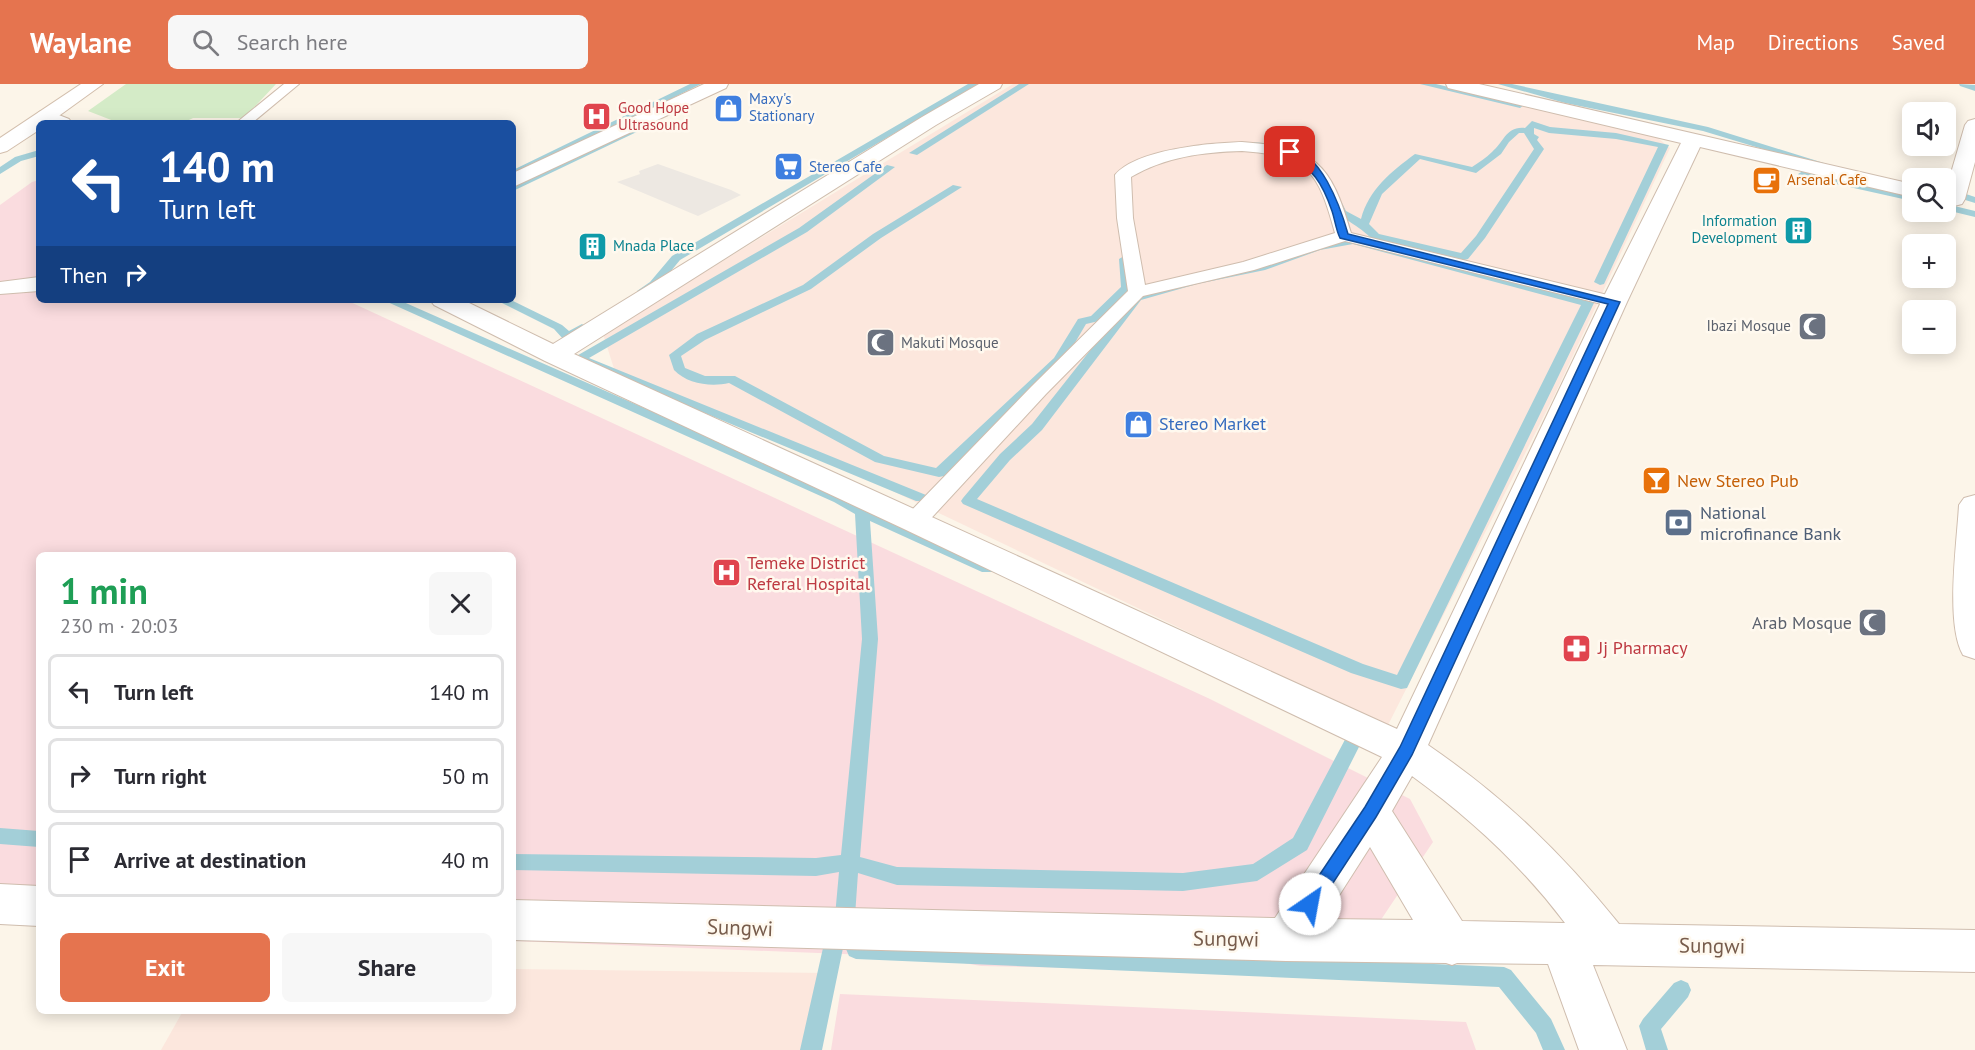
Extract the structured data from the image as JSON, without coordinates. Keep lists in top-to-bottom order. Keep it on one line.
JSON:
{"streets":{"street":["Sungwi"]},"places":{"shop":["Maxy's Stationary","Stereo Market"],"hospital":["Good Hope Ultrasound","Temeke District Referal Hospital"],"supermarket":["Stereo Cafe"],"cafe":["Arsenal Cafe"],"building":["Information Development","Mnada Place"],"mosque":["Ibazi Mosque","Makuti Mosque","Arab Mosque"],"bar":["New Stereo Pub"],"bank":["National microfinance Bank"],"pharmacy":["Jj Pharmacy"]},"page":{"header":"Waylane","search":"Search here","nav":["Map","Directions","Saved"],"map_buttons":["+","−"],"turn":["140 m","Turn left"],"then":"Then","heading":["1 min","230 m · 20:03"],"list":[{"name":"Turn left","value":"140 m"},{"name":"Turn right","value":"50 m"},{"name":"Arrive at destination","value":"40 m"}],"buttons":["Exit","Share"]}}
